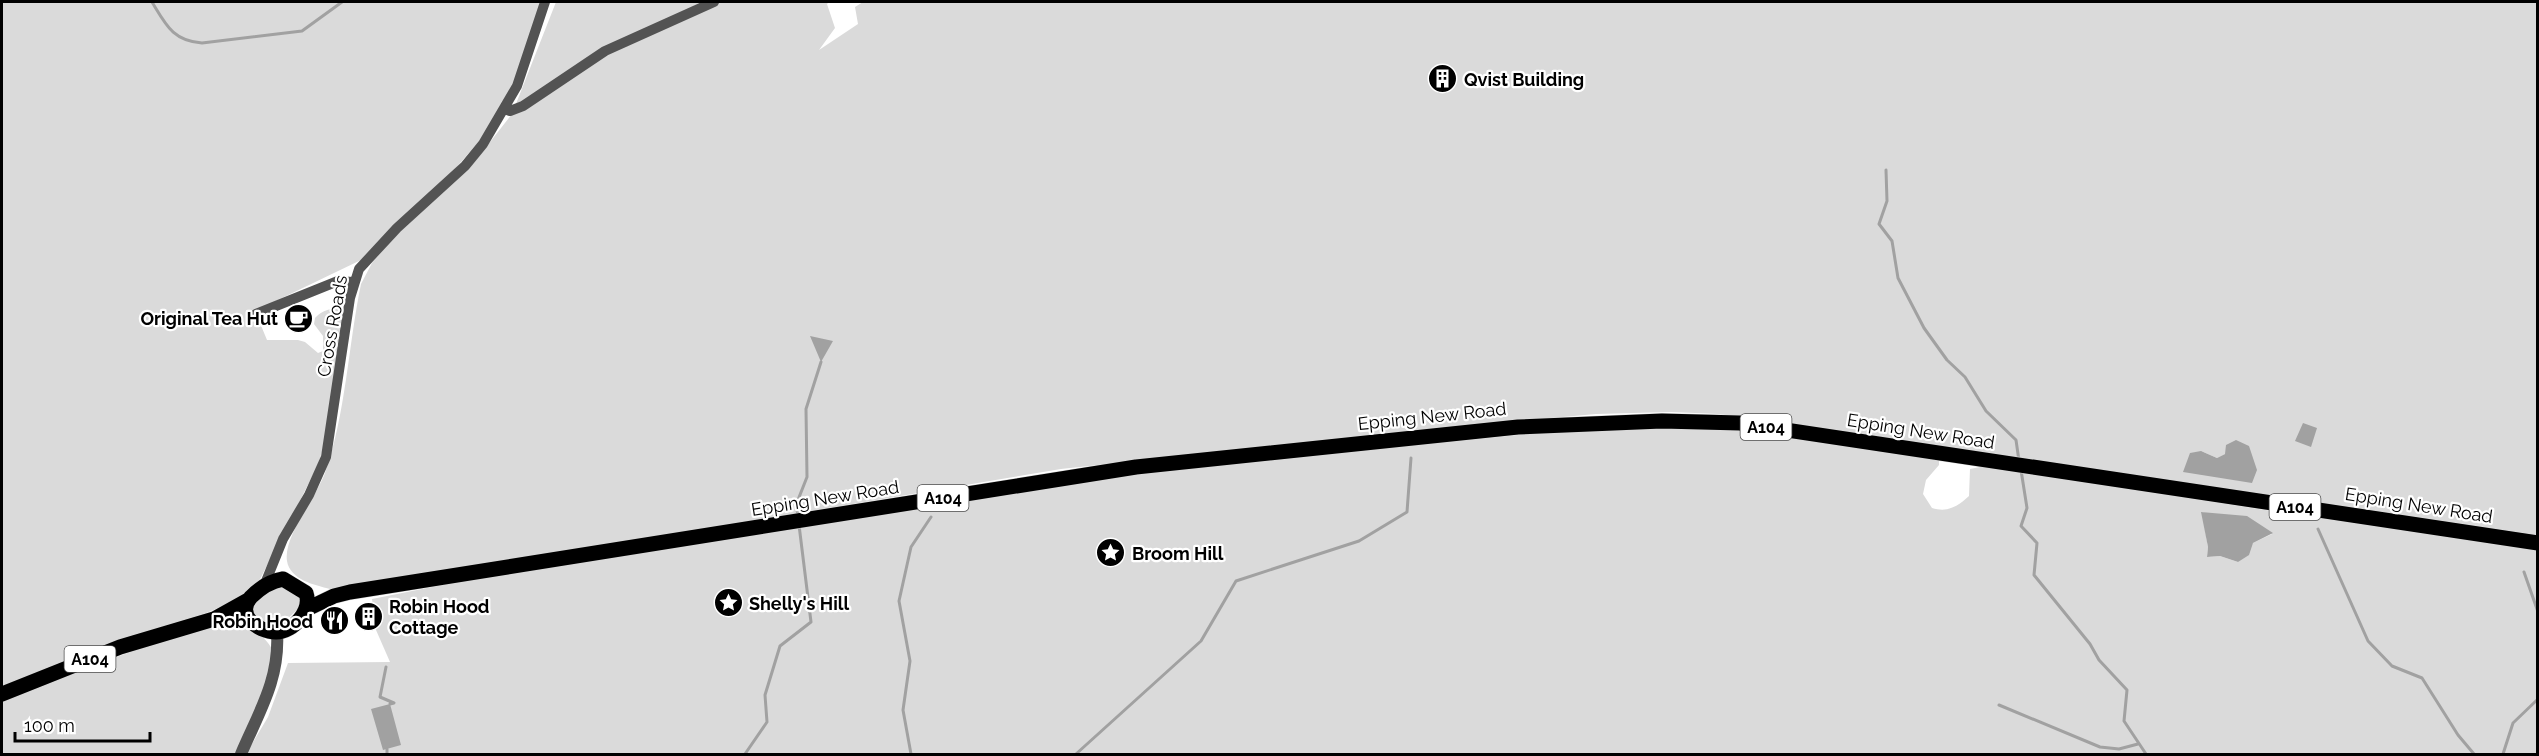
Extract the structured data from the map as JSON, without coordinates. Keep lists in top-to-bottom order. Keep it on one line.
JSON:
{"streets":{"main road":["Epping New Road","A104"],"street":["Cross Roads"]},"crossings":[["Cross Roads","Epping New Road"],["Cross Roads","A104"],["Epping New Road","A104"]],"places":{"building":["Qvist Building","Robin Hood Cottage"],"cafe":["Original Tea Hut"],"place":["Broom Hill","Shelly's Hill"],"restaurant":["Robin Hood"]},"scale_bar":"100 m"}
